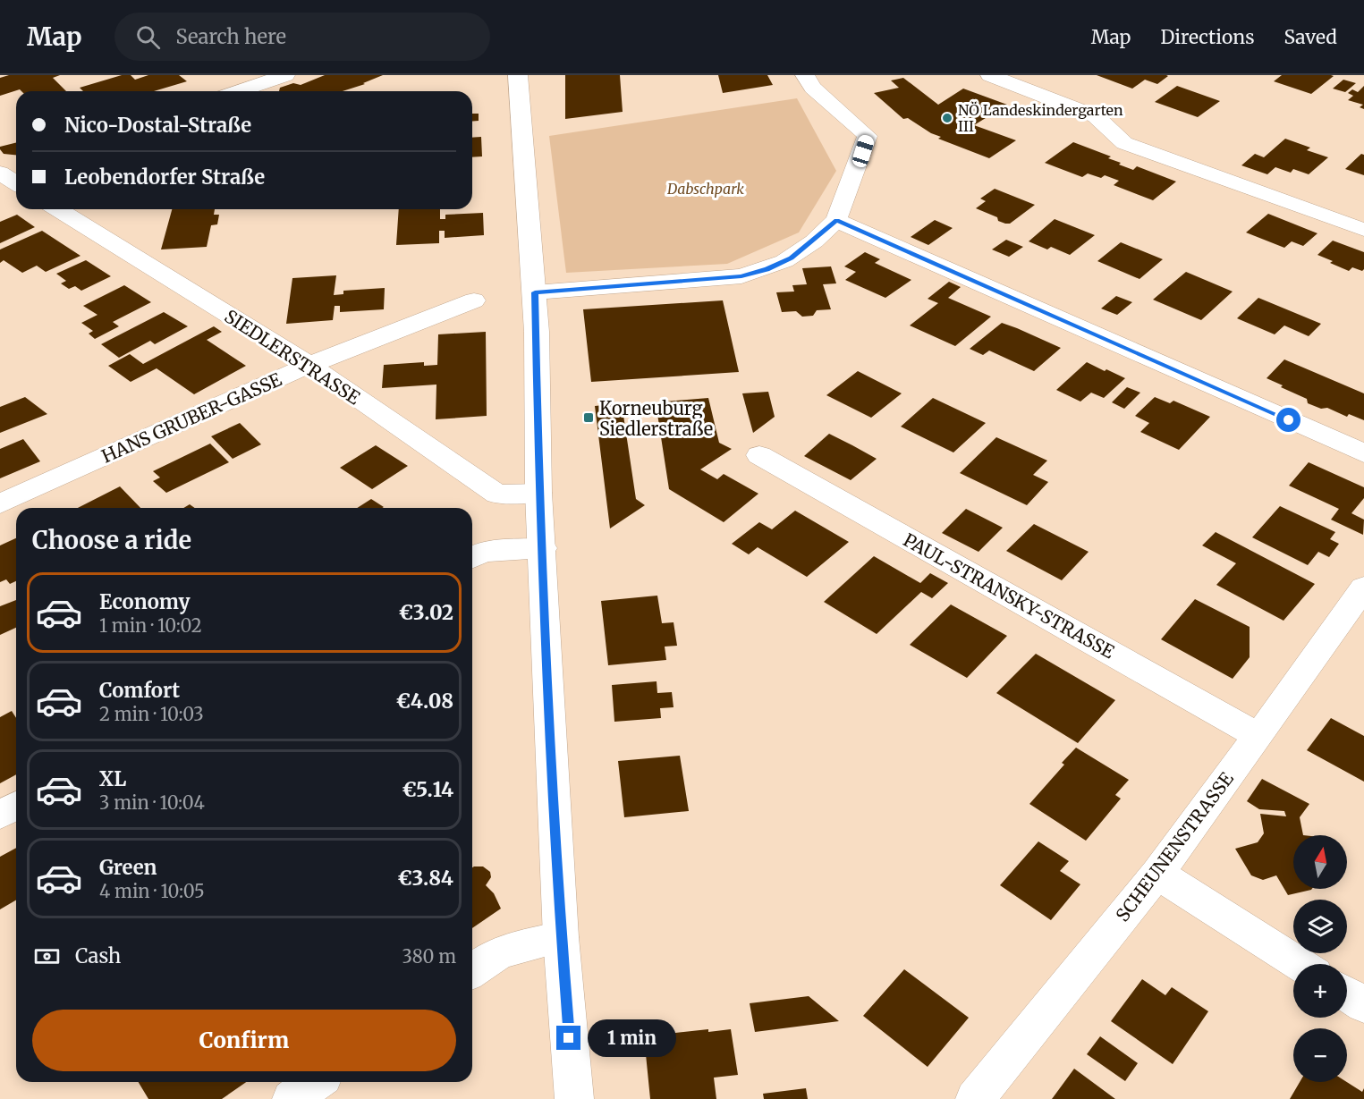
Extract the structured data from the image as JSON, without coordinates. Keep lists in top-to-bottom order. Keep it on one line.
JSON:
{"streets":{"street":["SIEDLERSTRASSE","HANS GRUBER-GASSE","PAUL-STRANSKY-STRASSE","SCHEUNENSTRASSE"]},"crossings":[["SIEDLERSTRASSE","HANS GRUBER-GASSE"],["PAUL-STRANSKY-STRASSE","SCHEUNENSTRASSE"]],"parks":["Dabschpark"],"places":{"other":["NÖ Landeskindergarten III"],"transit":["Korneuburg Siedlerstraße"]},"north":"top","page":{"header":"Map","search":"Search here","nav":["Map","Directions","Saved"],"banner":["Nico-Dostal-Straße","Leobendorfer Straße"],"heading":"Choose a ride","list":[{"name":"Economy","note":"1 min · 10:02","value":"€3.02"},{"name":"Comfort","note":"2 min · 10:03","value":"€4.08"},{"name":"XL","note":"3 min · 10:04","value":"€5.14"},{"name":"Green","note":"4 min · 10:05","value":"€3.84"}],"map_buttons":["+","−"],"pay":["Cash","380 m"],"buttons":"Confirm","bubble":"1 min"}}
